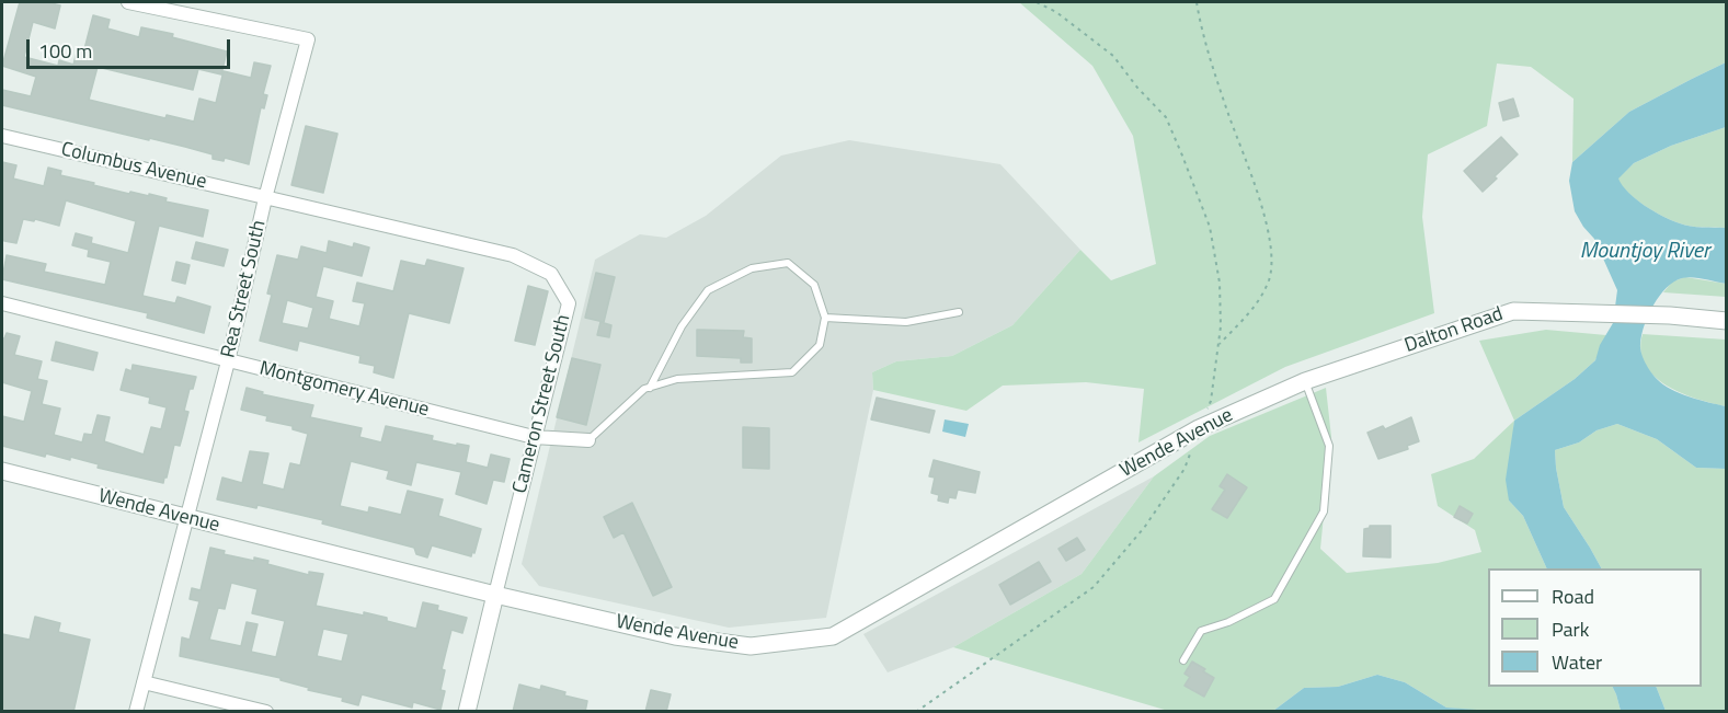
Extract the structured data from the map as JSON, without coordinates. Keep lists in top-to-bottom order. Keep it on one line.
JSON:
{"streets":{"street":["Columbus Avenue","Rea Street South","Dalton Road","Montgomery Avenue","Cameron Street South","Wende Avenue"]},"crossings":[["Columbus Avenue","Rea Street South"],["Columbus Avenue","Cameron Street South"],["Rea Street South","Montgomery Avenue"],["Rea Street South","Cameron Street South"],["Rea Street South","Wende Avenue"],["Dalton Road","Wende Avenue"],["Montgomery Avenue","Cameron Street South"],["Cameron Street South","Wende Avenue"]],"water":["Mountjoy River"],"legend":["Road","Park","Water"],"scale_bar":"100 m"}
